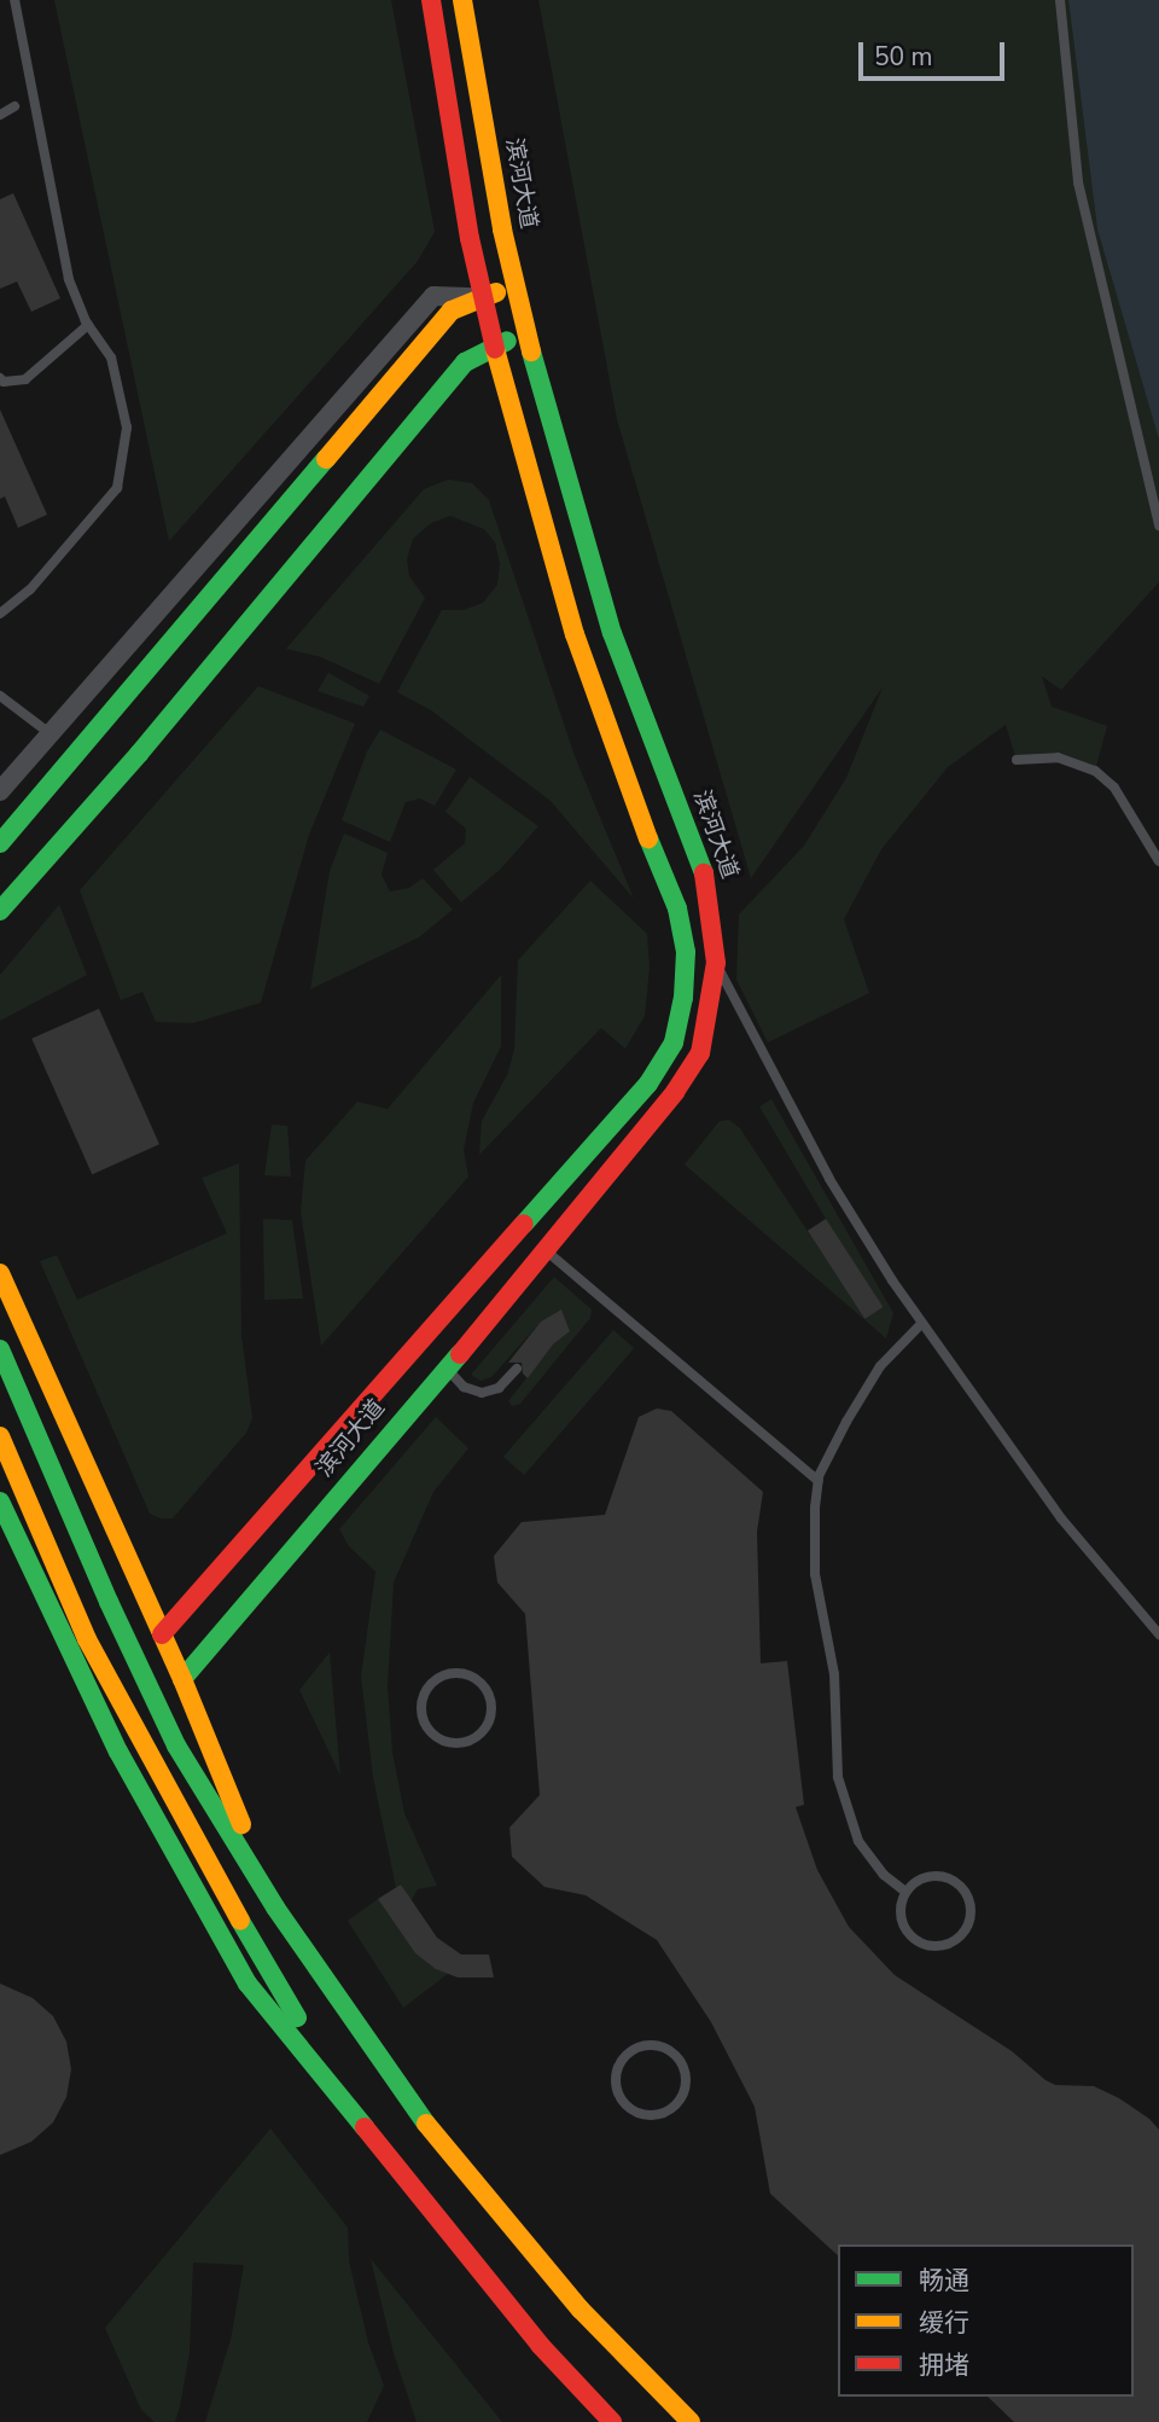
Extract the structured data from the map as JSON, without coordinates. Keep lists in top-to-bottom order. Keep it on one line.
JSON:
{"streets":{"main road":["滨河大道"]},"legend":["畅通","缓行","拥堵"],"scale_bar":"50 m"}
